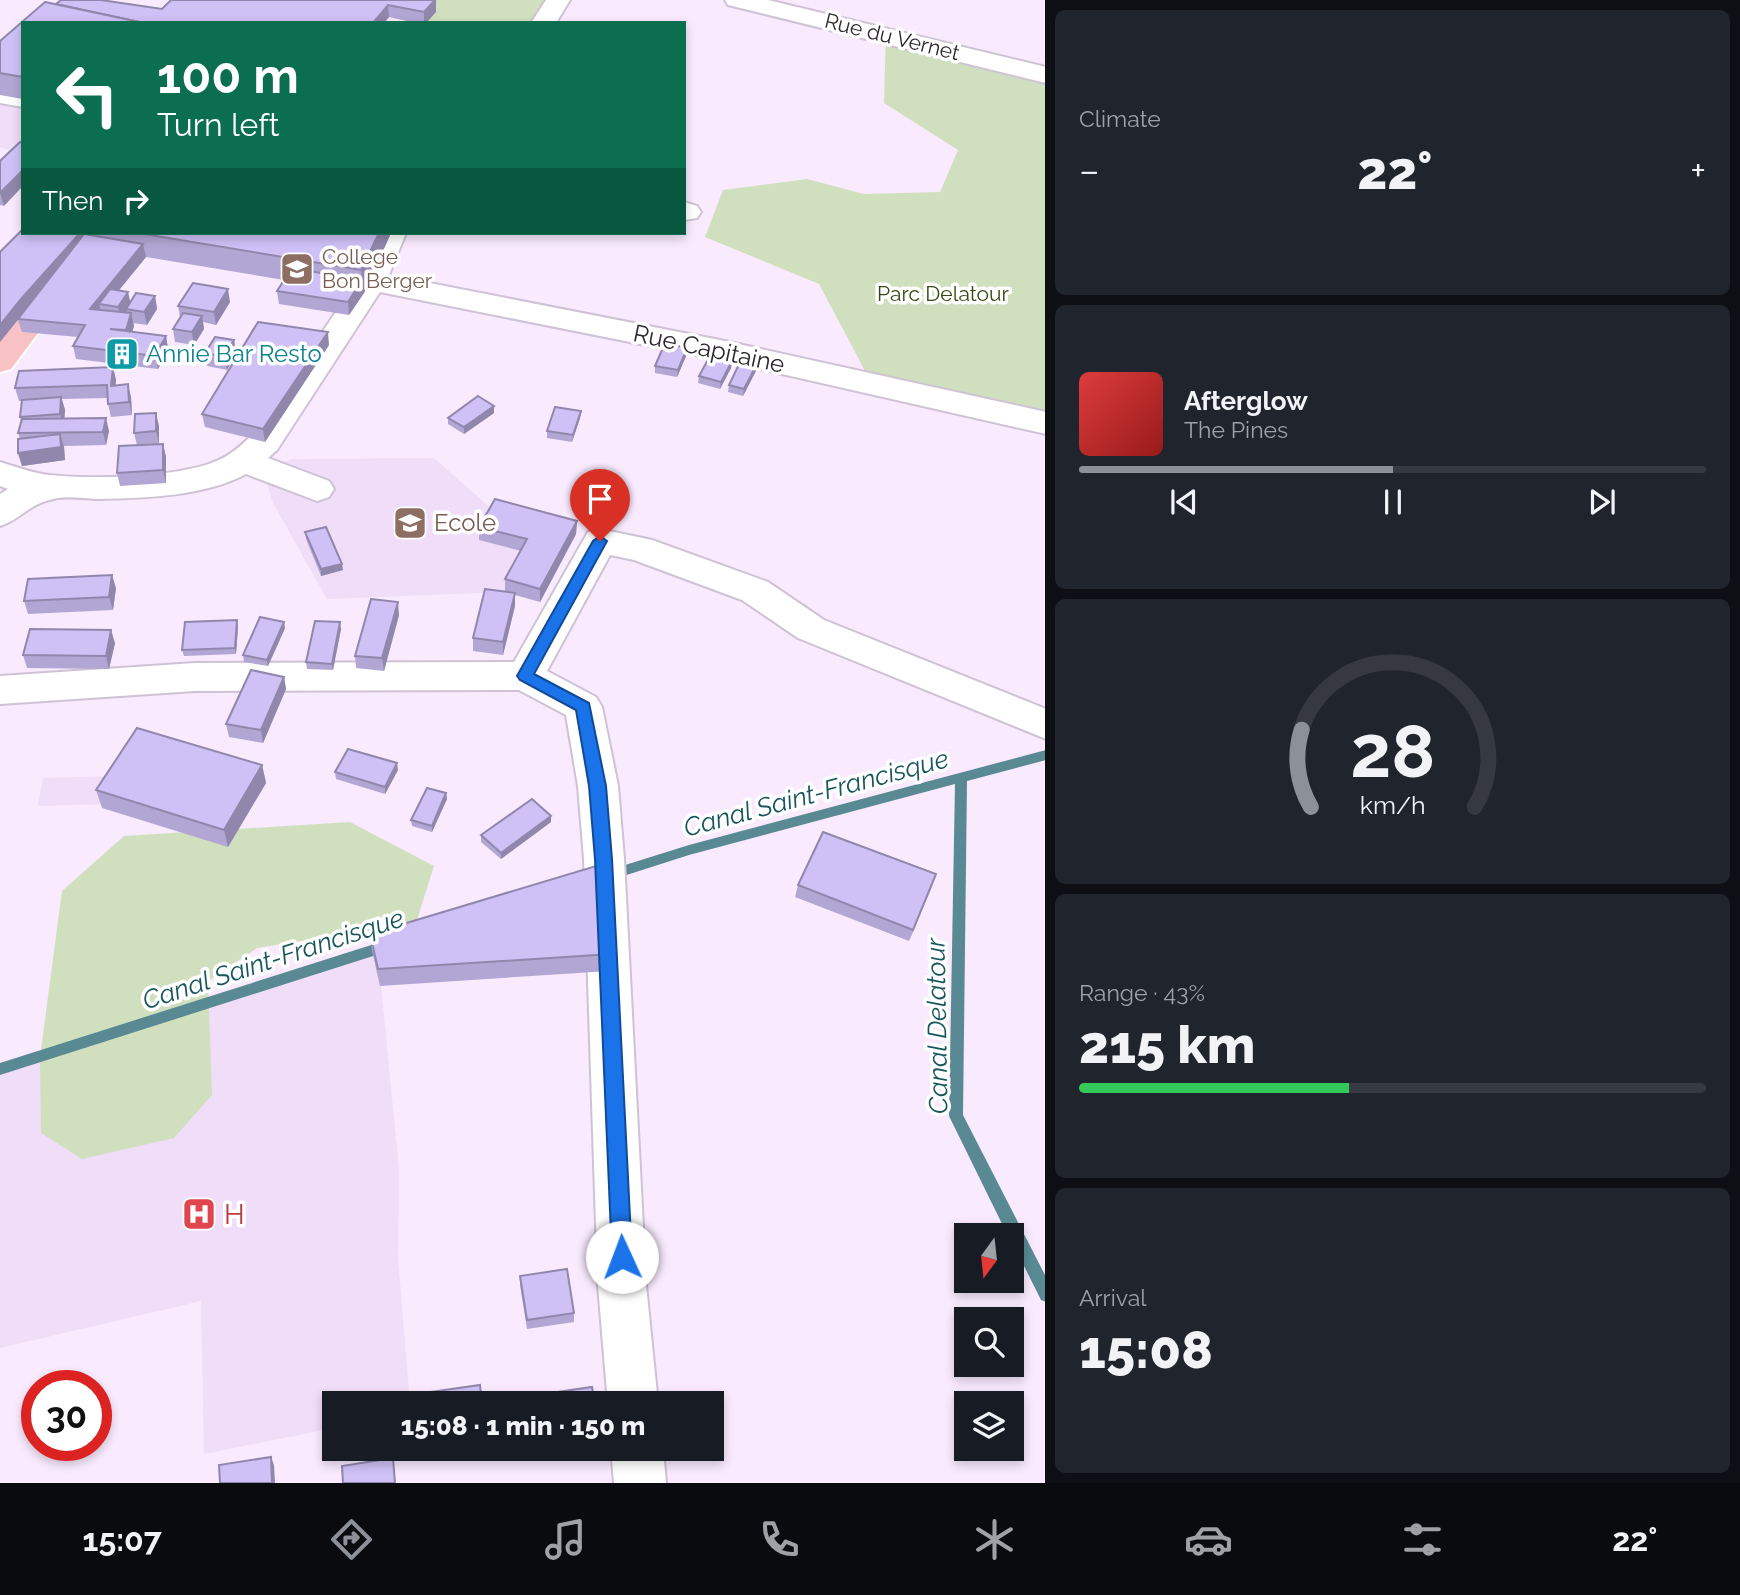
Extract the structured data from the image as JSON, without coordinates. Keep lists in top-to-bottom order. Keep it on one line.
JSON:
{"streets":{"street":["Rue du Vernet","Rue Capitaine"]},"water":["Canal Saint-Francisque","Canal Delatour"],"parks":["Parc Delatour"],"places":{"school or university":["College Bon Berger","Ecole"],"building":["Annie Bar Resto"],"hospital":["H"]},"north":"bottom","page":{"tile":["Climate",["Range · 43%","215 km"],["Arrival","15:08"]],"turn":["100 m","Turn left"],"heat":["−","22°","+"],"then":"Then","song":["Afterglow","The Pines"],"limit":"30","trip":"15:08 · 1 min · 150 m","tabs":["15:07","22°"],"gauge":["28","km/h"]}}
